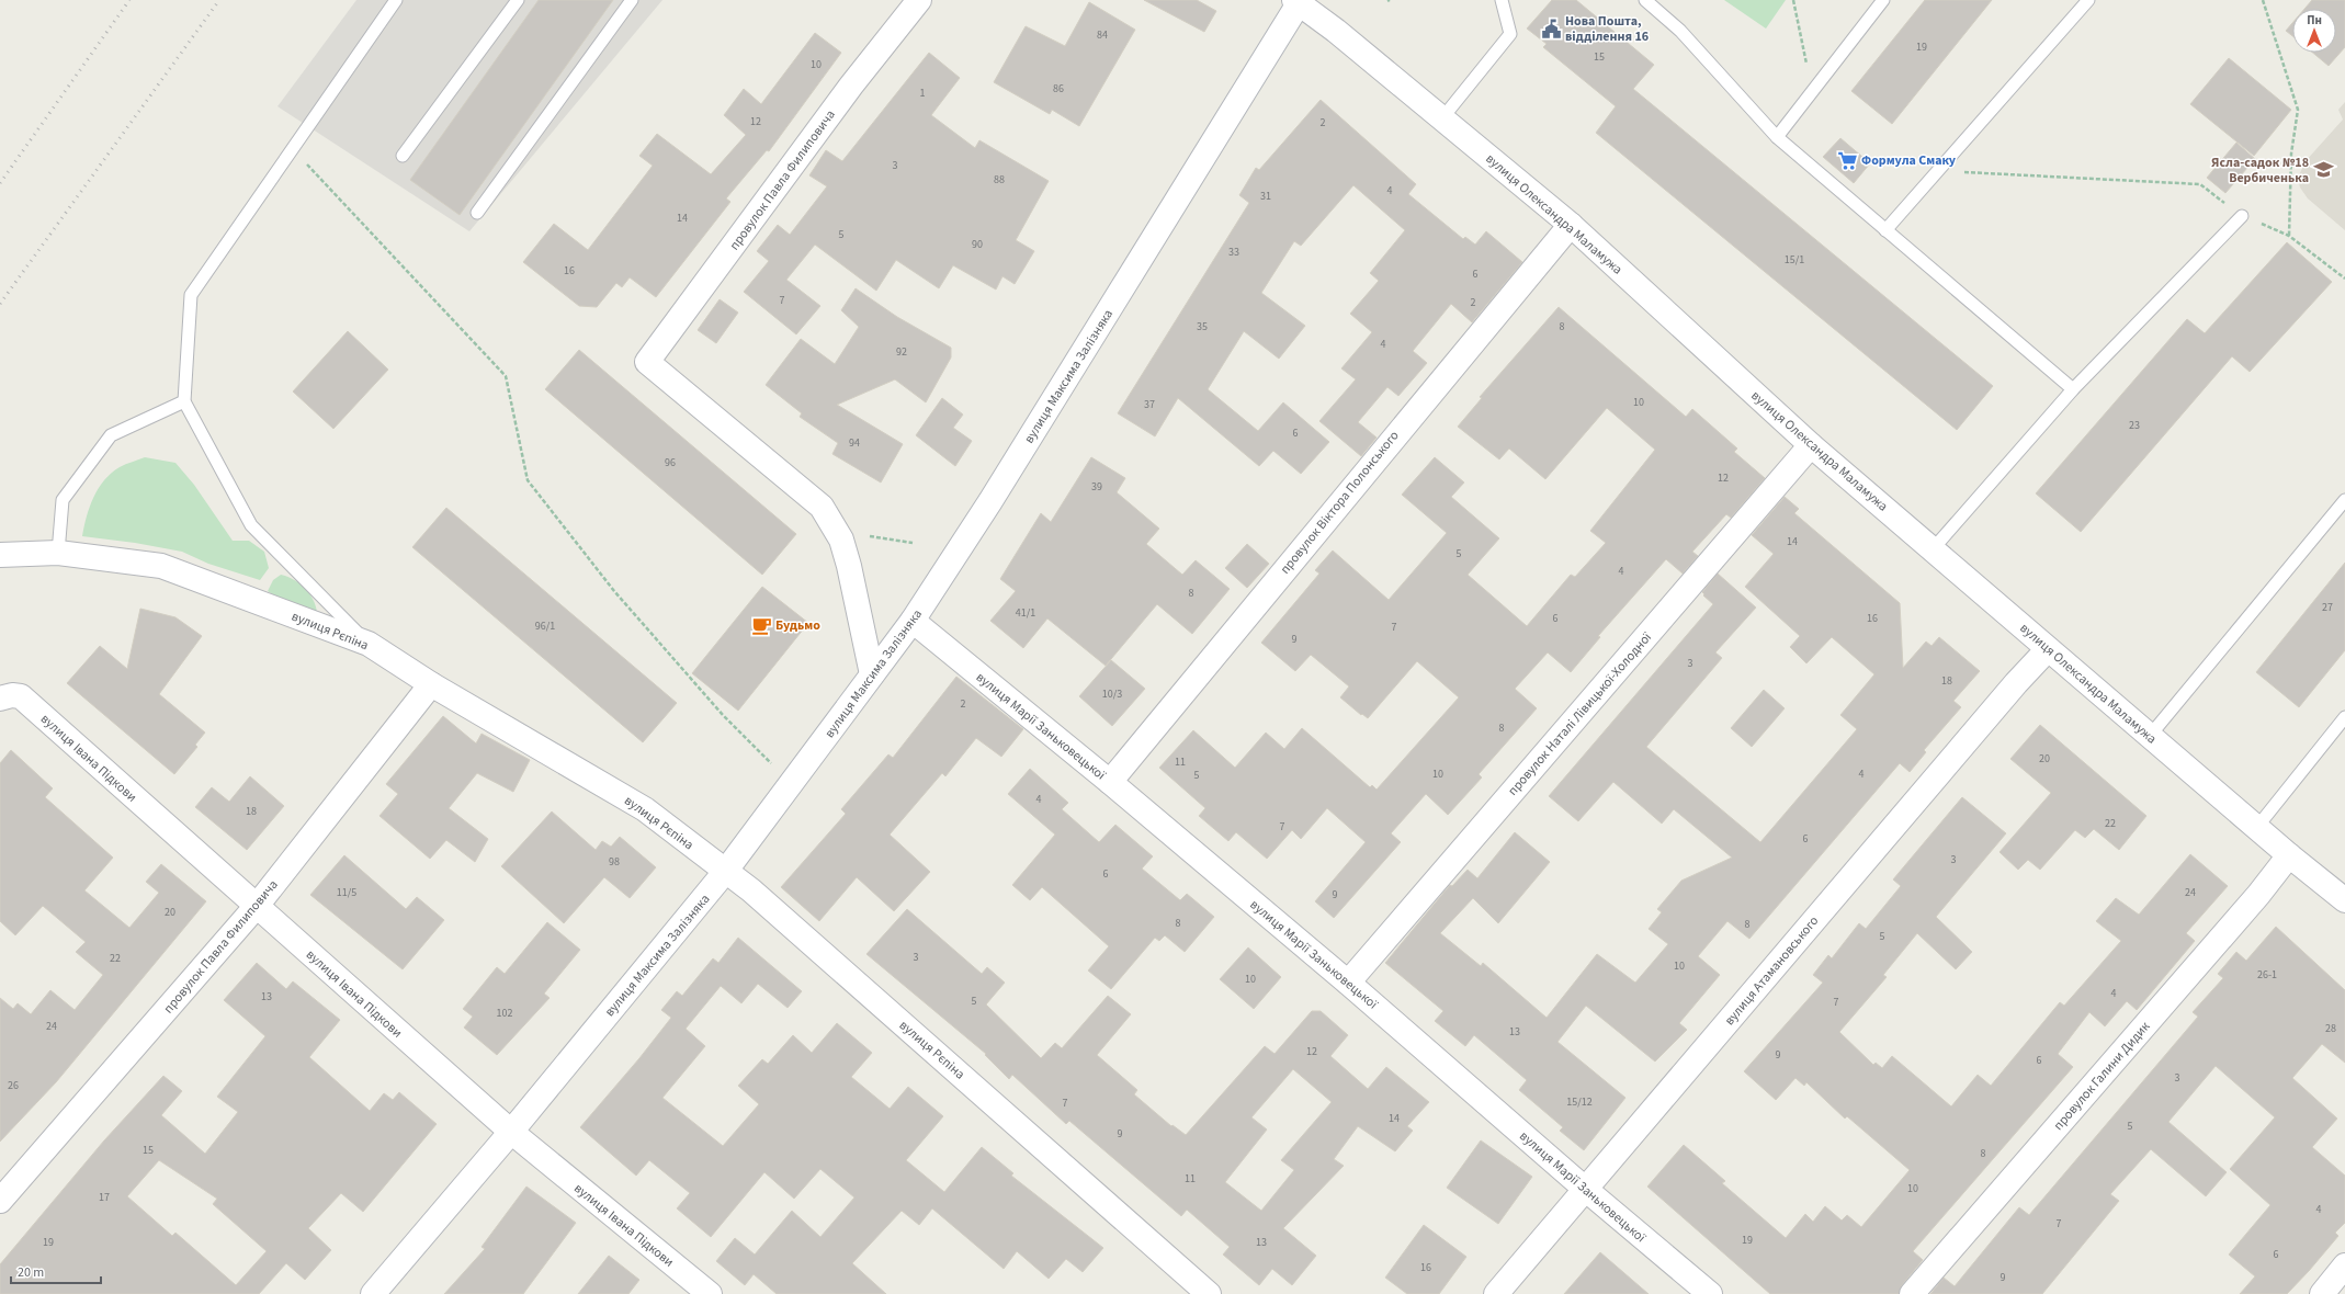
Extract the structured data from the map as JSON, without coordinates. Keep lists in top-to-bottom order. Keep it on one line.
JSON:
{"streets":{"street":["провулок Павла Филиповича","вулиця Олександра Маламужа","вулиця Максима Залізняка","провулок Віктора Полонського","вулиця Рєпіна","провулок Наталі Лівицької-Холодної","вулиця Марії Заньковецької","вулиця Івана Підкови","вулиця Атамановського","провулок Галини Дидик"]},"crossings":[["провулок Павла Филиповича","вулиця Рєпіна"],["провулок Павла Филиповича","вулиця Івана Підкови"],["вулиця Олександра Маламужа","вулиця Максима Залізняка"],["вулиця Олександра Маламужа","провулок Віктора Полонського"],["вулиця Олександра Маламужа","провулок Наталі Лівицької-Холодної"],["вулиця Олександра Маламужа","вулиця Атамановського"],["вулиця Олександра Маламужа","провулок Галини Дидик"],["вулиця Максима Залізняка","вулиця Рєпіна"],["вулиця Максима Залізняка","вулиця Марії Заньковецької"],["вулиця Максима Залізняка","вулиця Івана Підкови"],["провулок Віктора Полонського","вулиця Марії Заньковецької"],["провулок Наталі Лівицької-Холодної","вулиця Марії Заньковецької"],["вулиця Марії Заньковецької","вулиця Атамановського"]],"places":{"public building":["Нова Пошта, відділення 16"],"supermarket":["Формула Смаку"],"school or university":["Ясла-садок №18 Вербиченька"],"cafe":["Будьмо"]},"house_numbers":["84","19","15","10","86","1","12","2","3","88","4","31","14","5","90","33","15/1","16","6","7","2","35","8","4","92","10","37","23","6","94","96","12","39","14","5","4","8","27","41/1","6","16","96/1","7","9","3","18","10/3","2","8","20","11","10","4","5","4","18","22","7","6","3","98","6","11/5","24","9","20","8","8","5","3","22","10","26-1","10","4","13","5","7","102","24","28","13","12","9","6","3","26","15/12","7","14","5","9","15","8","11","10","17","4","7","19","19","13","6","16","9"],"scale_bar":"20 m","north":"top"}
